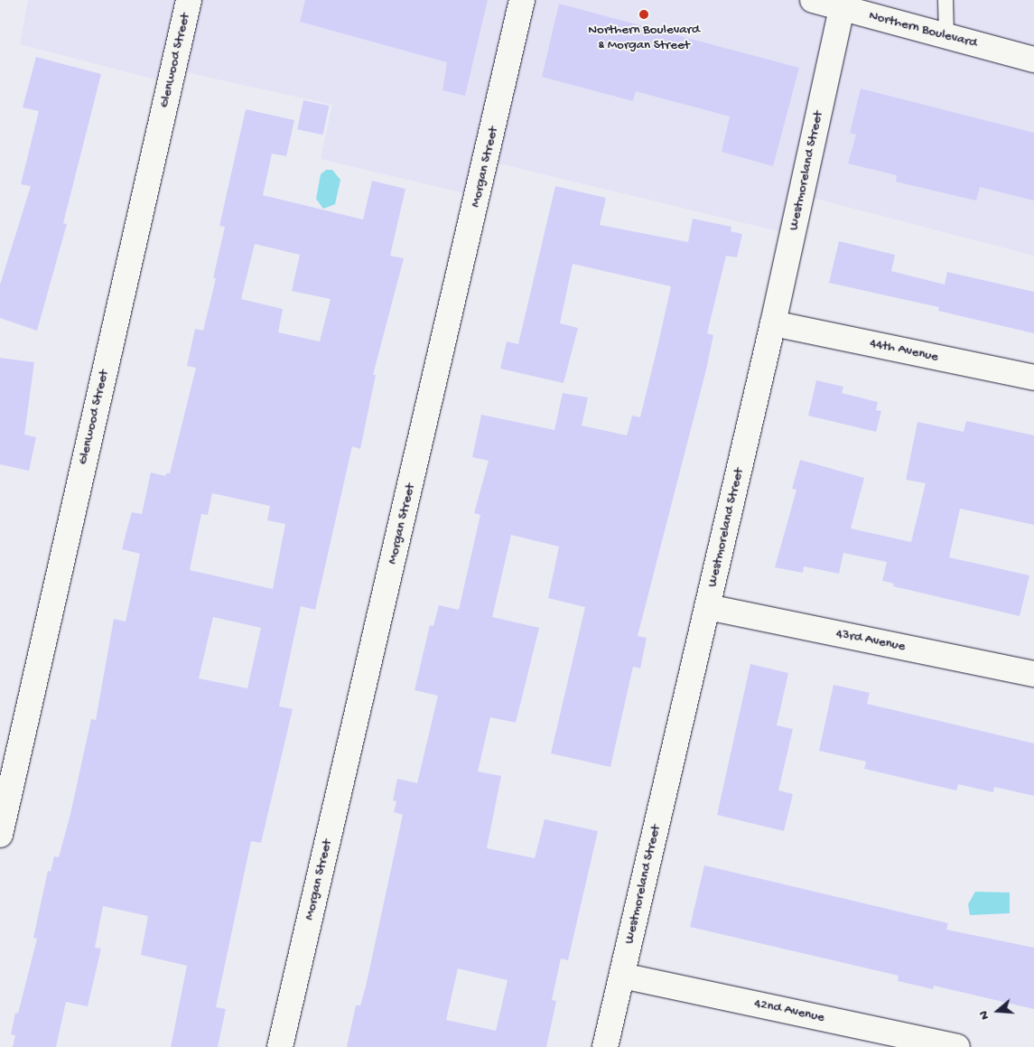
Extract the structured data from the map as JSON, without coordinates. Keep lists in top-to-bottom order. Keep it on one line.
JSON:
{"streets":{"street":["Northern Boulevard","Glenwood Street","Morgan Street","Westmoreland Street","44th Avenue","43rd Avenue","42nd Avenue"]},"crossings":[["Northern Boulevard","Westmoreland Street"],["Westmoreland Street","44th Avenue"],["Westmoreland Street","43rd Avenue"],["Westmoreland Street","42nd Avenue"]],"places":["Northern Boulevard & Morgan Street"],"north":"left"}
